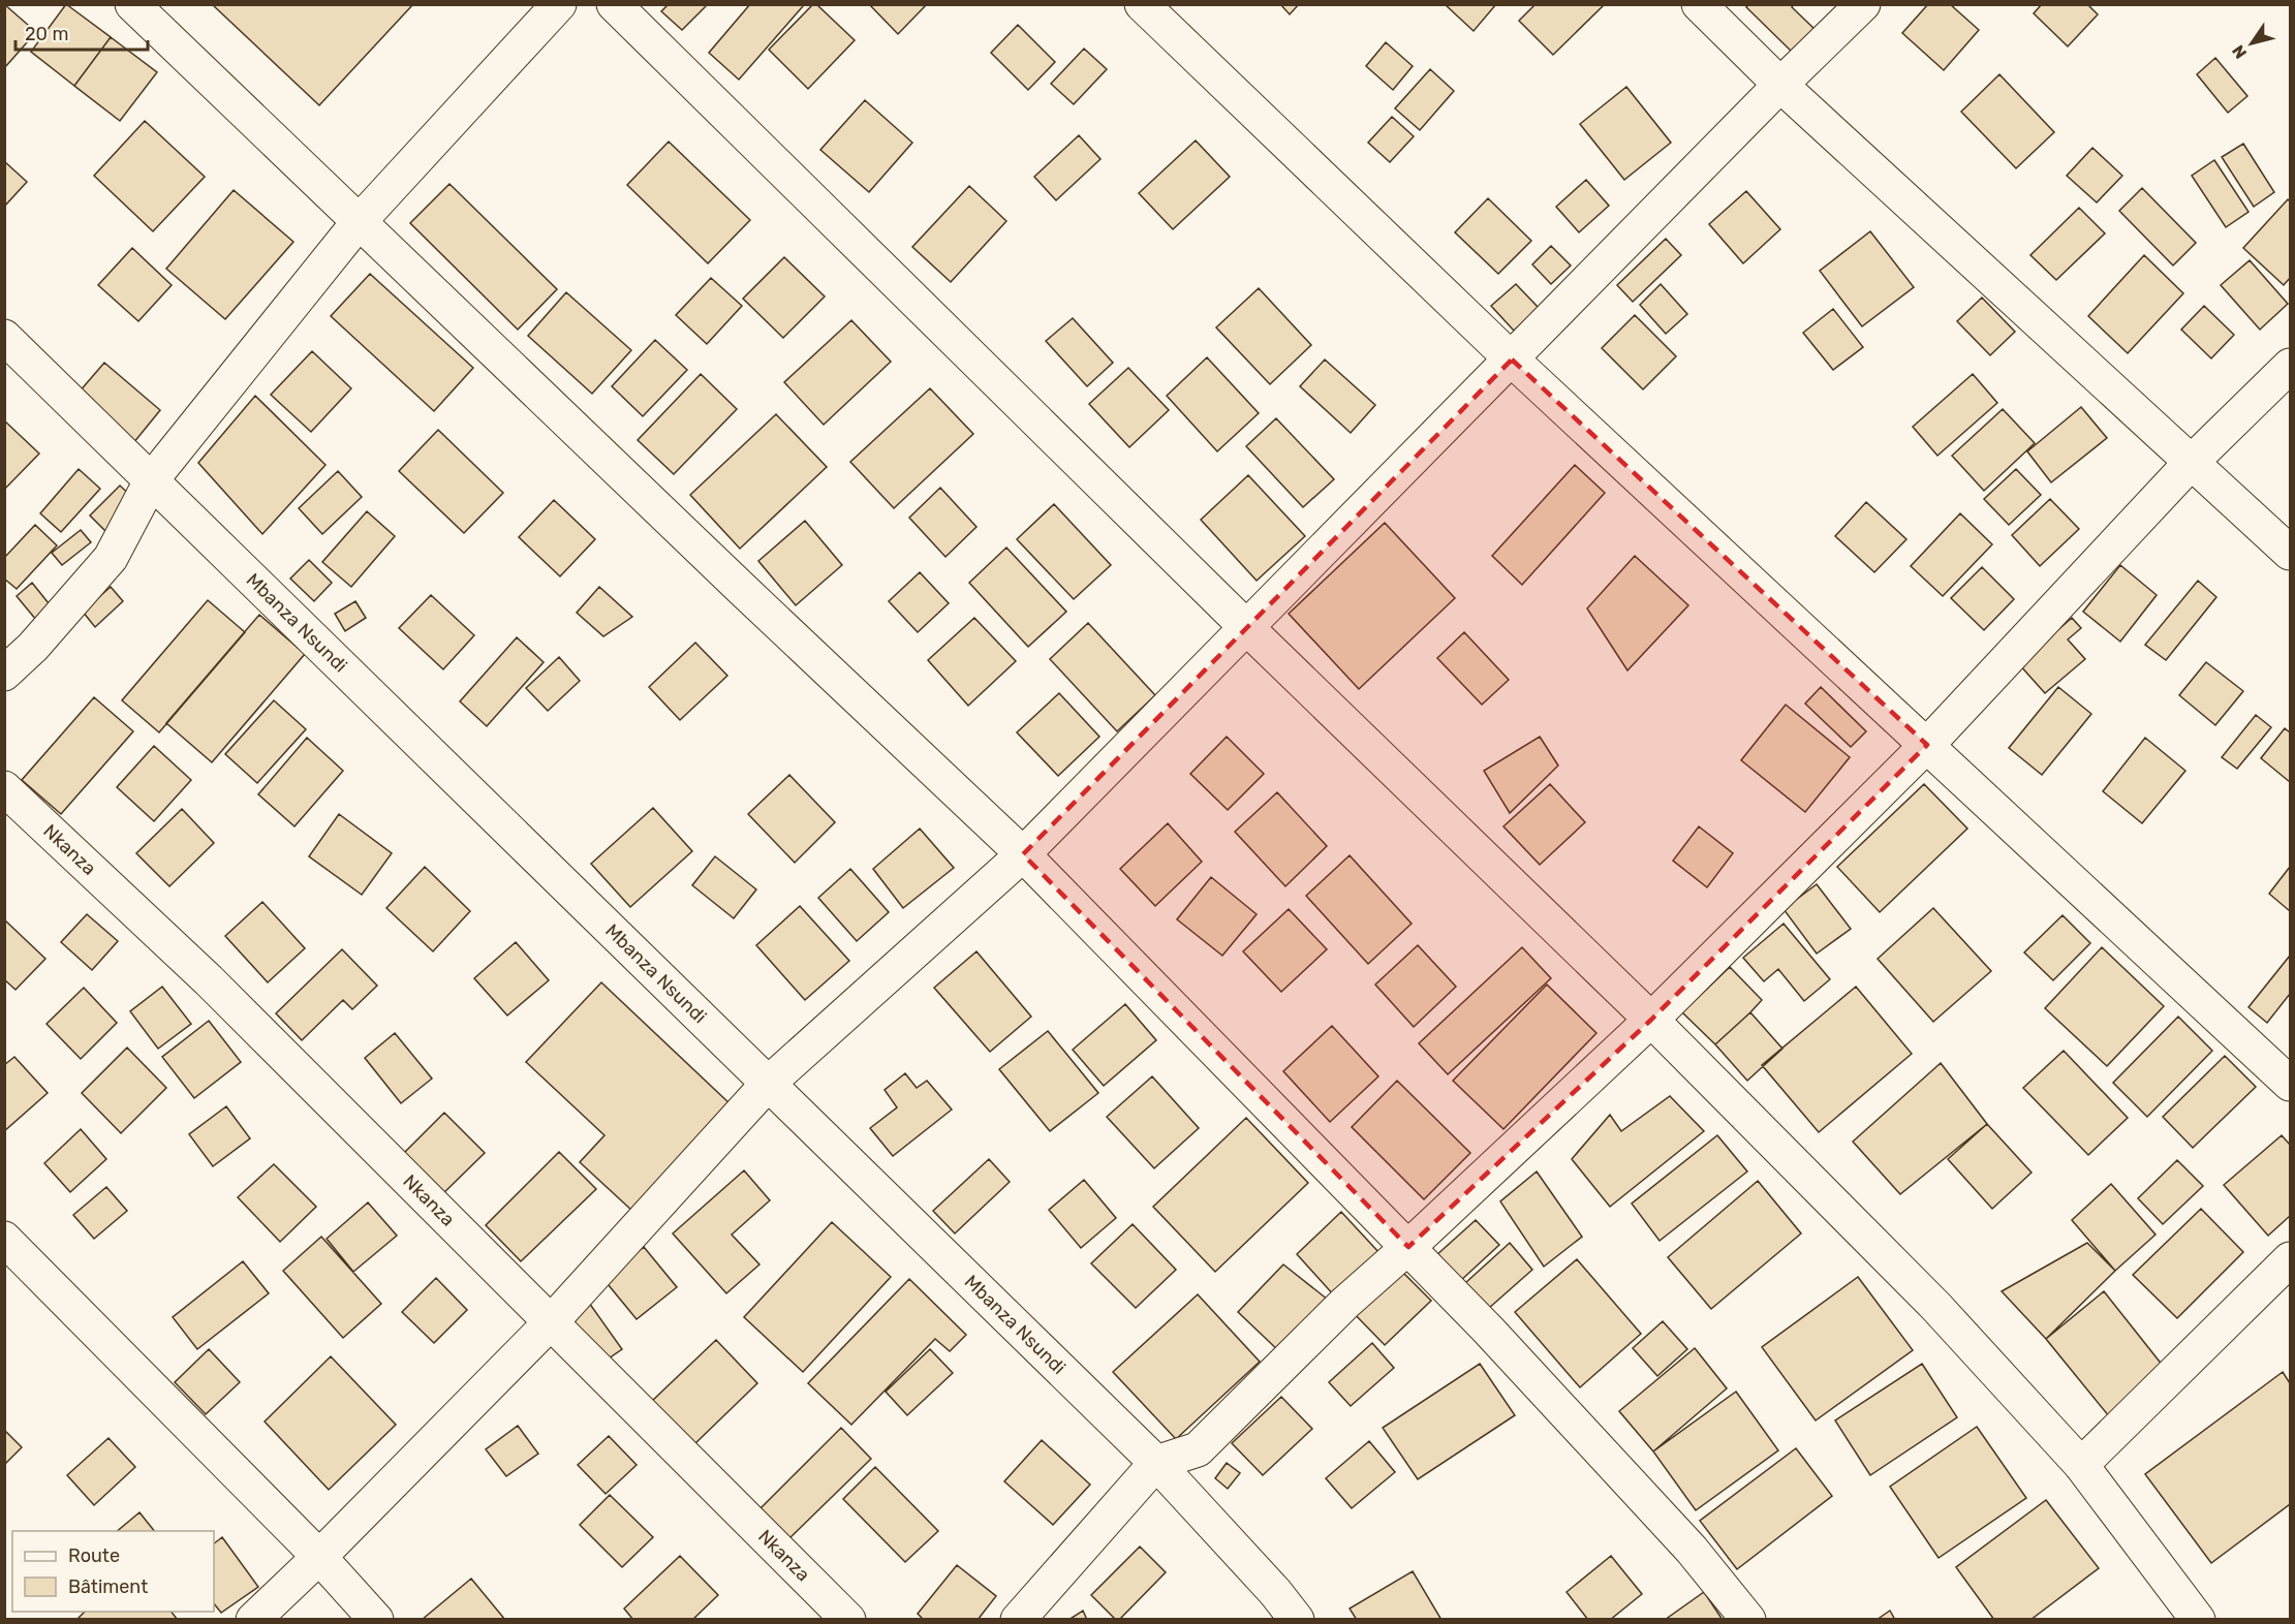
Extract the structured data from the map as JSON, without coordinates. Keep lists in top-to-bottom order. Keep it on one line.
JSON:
{"streets":{"street":["Mbanza Nsundi","Nkanza"]},"legend":["Route","Bâtiment"],"scale_bar":"20 m","north":"bottom left"}
